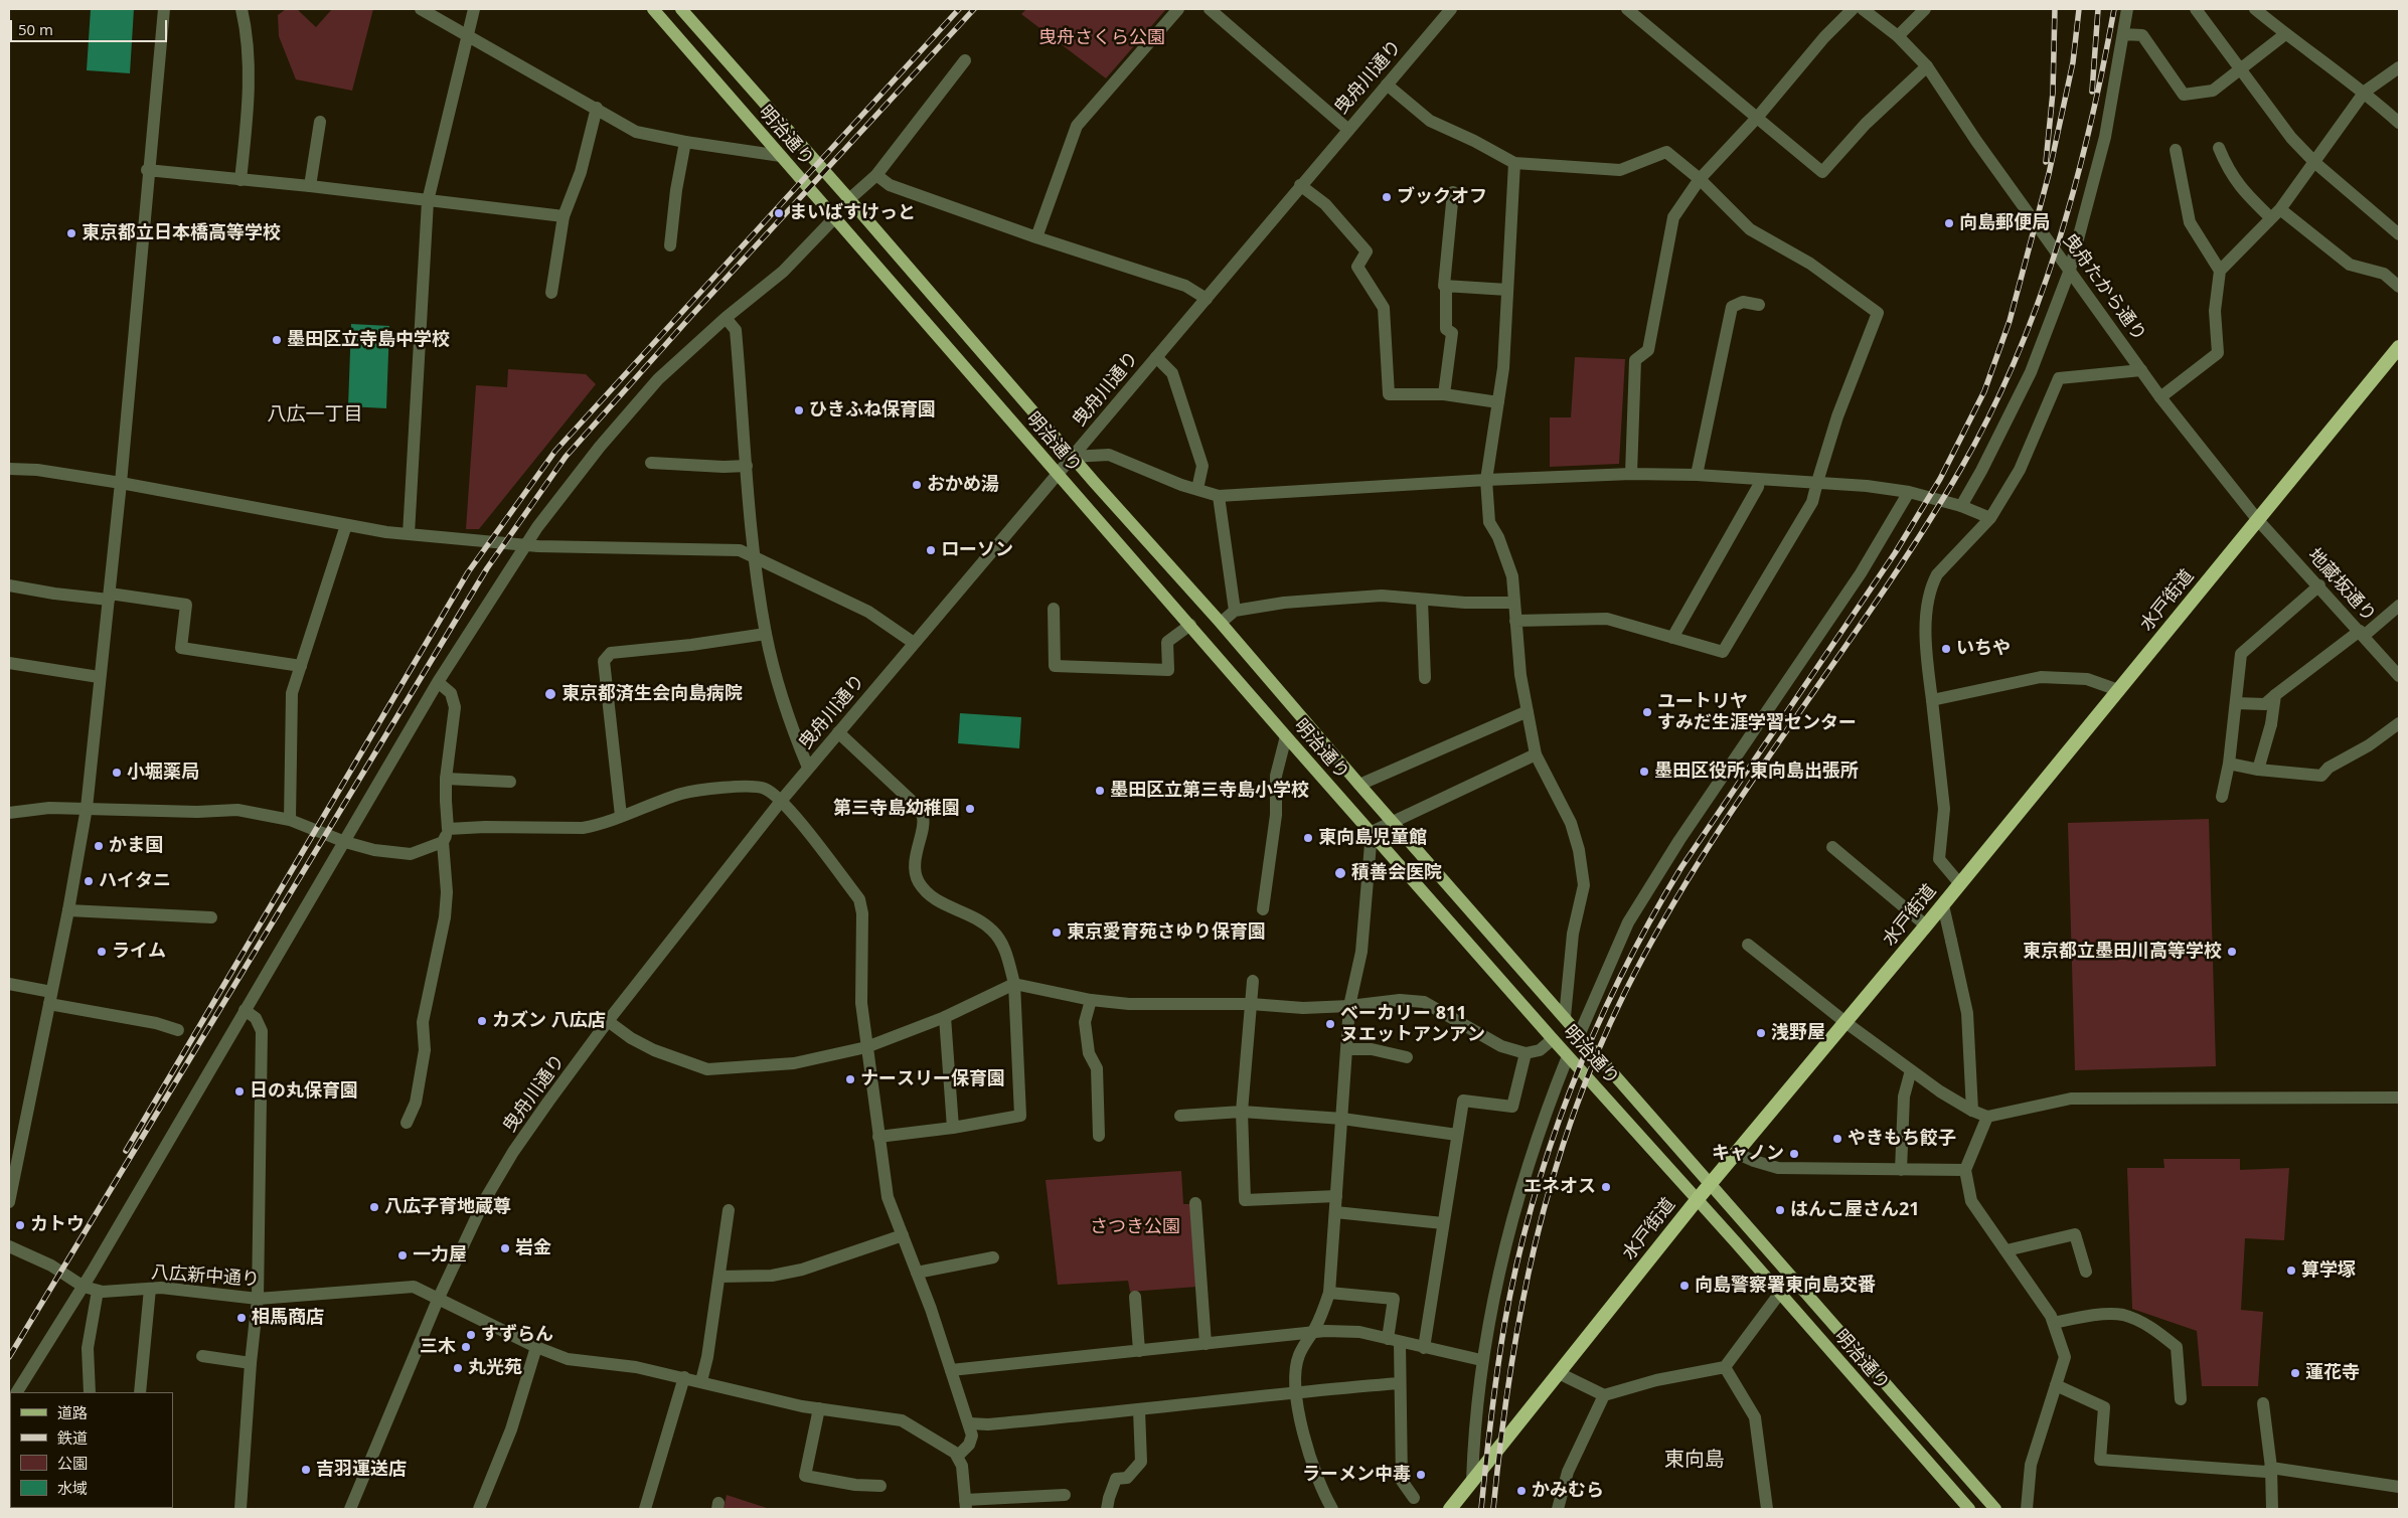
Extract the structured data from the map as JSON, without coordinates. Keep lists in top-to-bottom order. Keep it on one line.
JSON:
{"streets":{"highway":["水戸街道"],"main road":["明治通り"],"street":["曳舟川通り","曳舟たから通り","地蔵坂通り","八広新中通り"]},"crossings":[["曳舟川通り","明治通り"],["曳舟川通り","八広新中通り"],["明治通り","水戸街道"],["曳舟たから通り","地蔵坂通り"],["曳舟たから通り","水戸街道"],["地蔵坂通り","水戸街道"]],"districts":["八広一丁目","東向島"],"parks":["曳舟さくら公園","さつき公園"],"places":["ブックオフ","まいばすけっと","向島郵便局","東京都立日本橋高等学校","墨田区立寺島中学校","ひきふね保育園","おかめ湯","ローソン","いちや","東京都済生会向島病院","ユートリヤ すみだ生涯学習センター","墨田区役所 東向島出張所","小堀薬局","墨田区立第三寺島小学校","第三寺島幼稚園","東向島児童館","かま国","積善会医院","ハイタニ","東京愛育苑さゆり保育園","ライム","東京都立墨田川高等学校","カズン 八広店","ベーカリー 811 ヌエットアンアン","浅野屋","ナースリー保育園","日の丸保育園","やきもち餃子","キャノン","エネオス","八広子育地蔵尊","はんこ屋さん21","カトウ","岩金","一力屋","算学塚","向島警察署東向島交番","相馬商店","すずらん","三木","丸光苑","蓮花寺","吉羽運送店","ラーメン中毒","かみむら"],"legend":["道路","鉄道","公園","水域"],"scale_bar":"50 m"}
